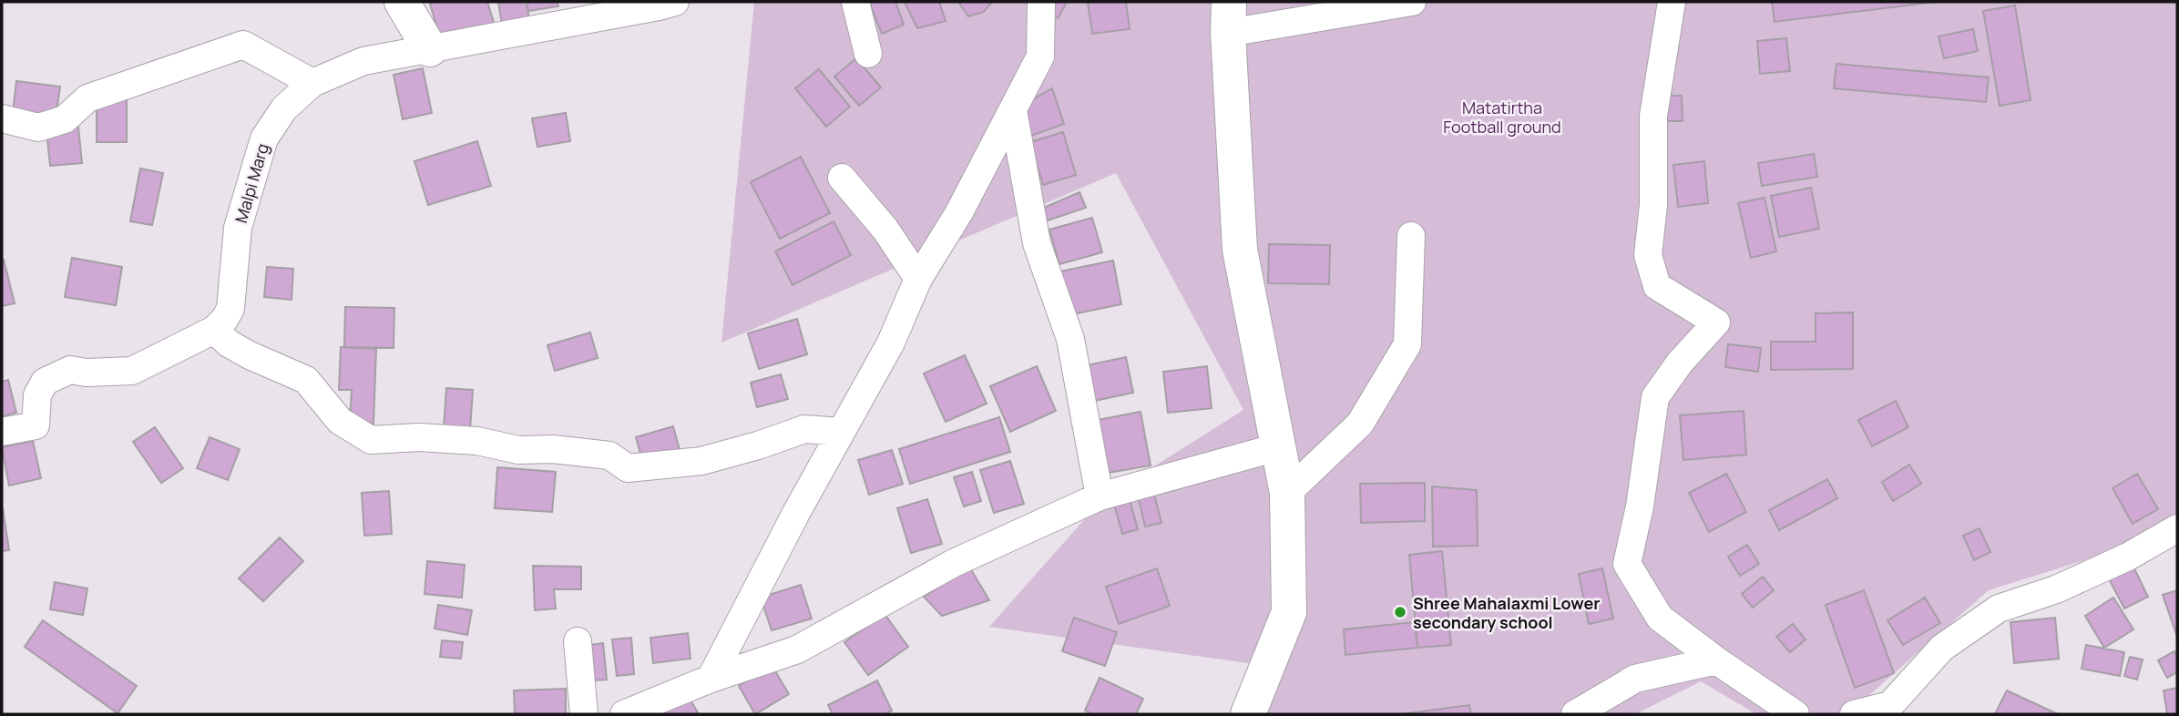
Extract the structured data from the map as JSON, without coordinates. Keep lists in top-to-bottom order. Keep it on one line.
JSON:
{"streets":{"street":["Malpi Marg"]},"parks":["Matatirtha Football ground"],"places":["Shree Mahalaxmi Lower secondary school"]}
